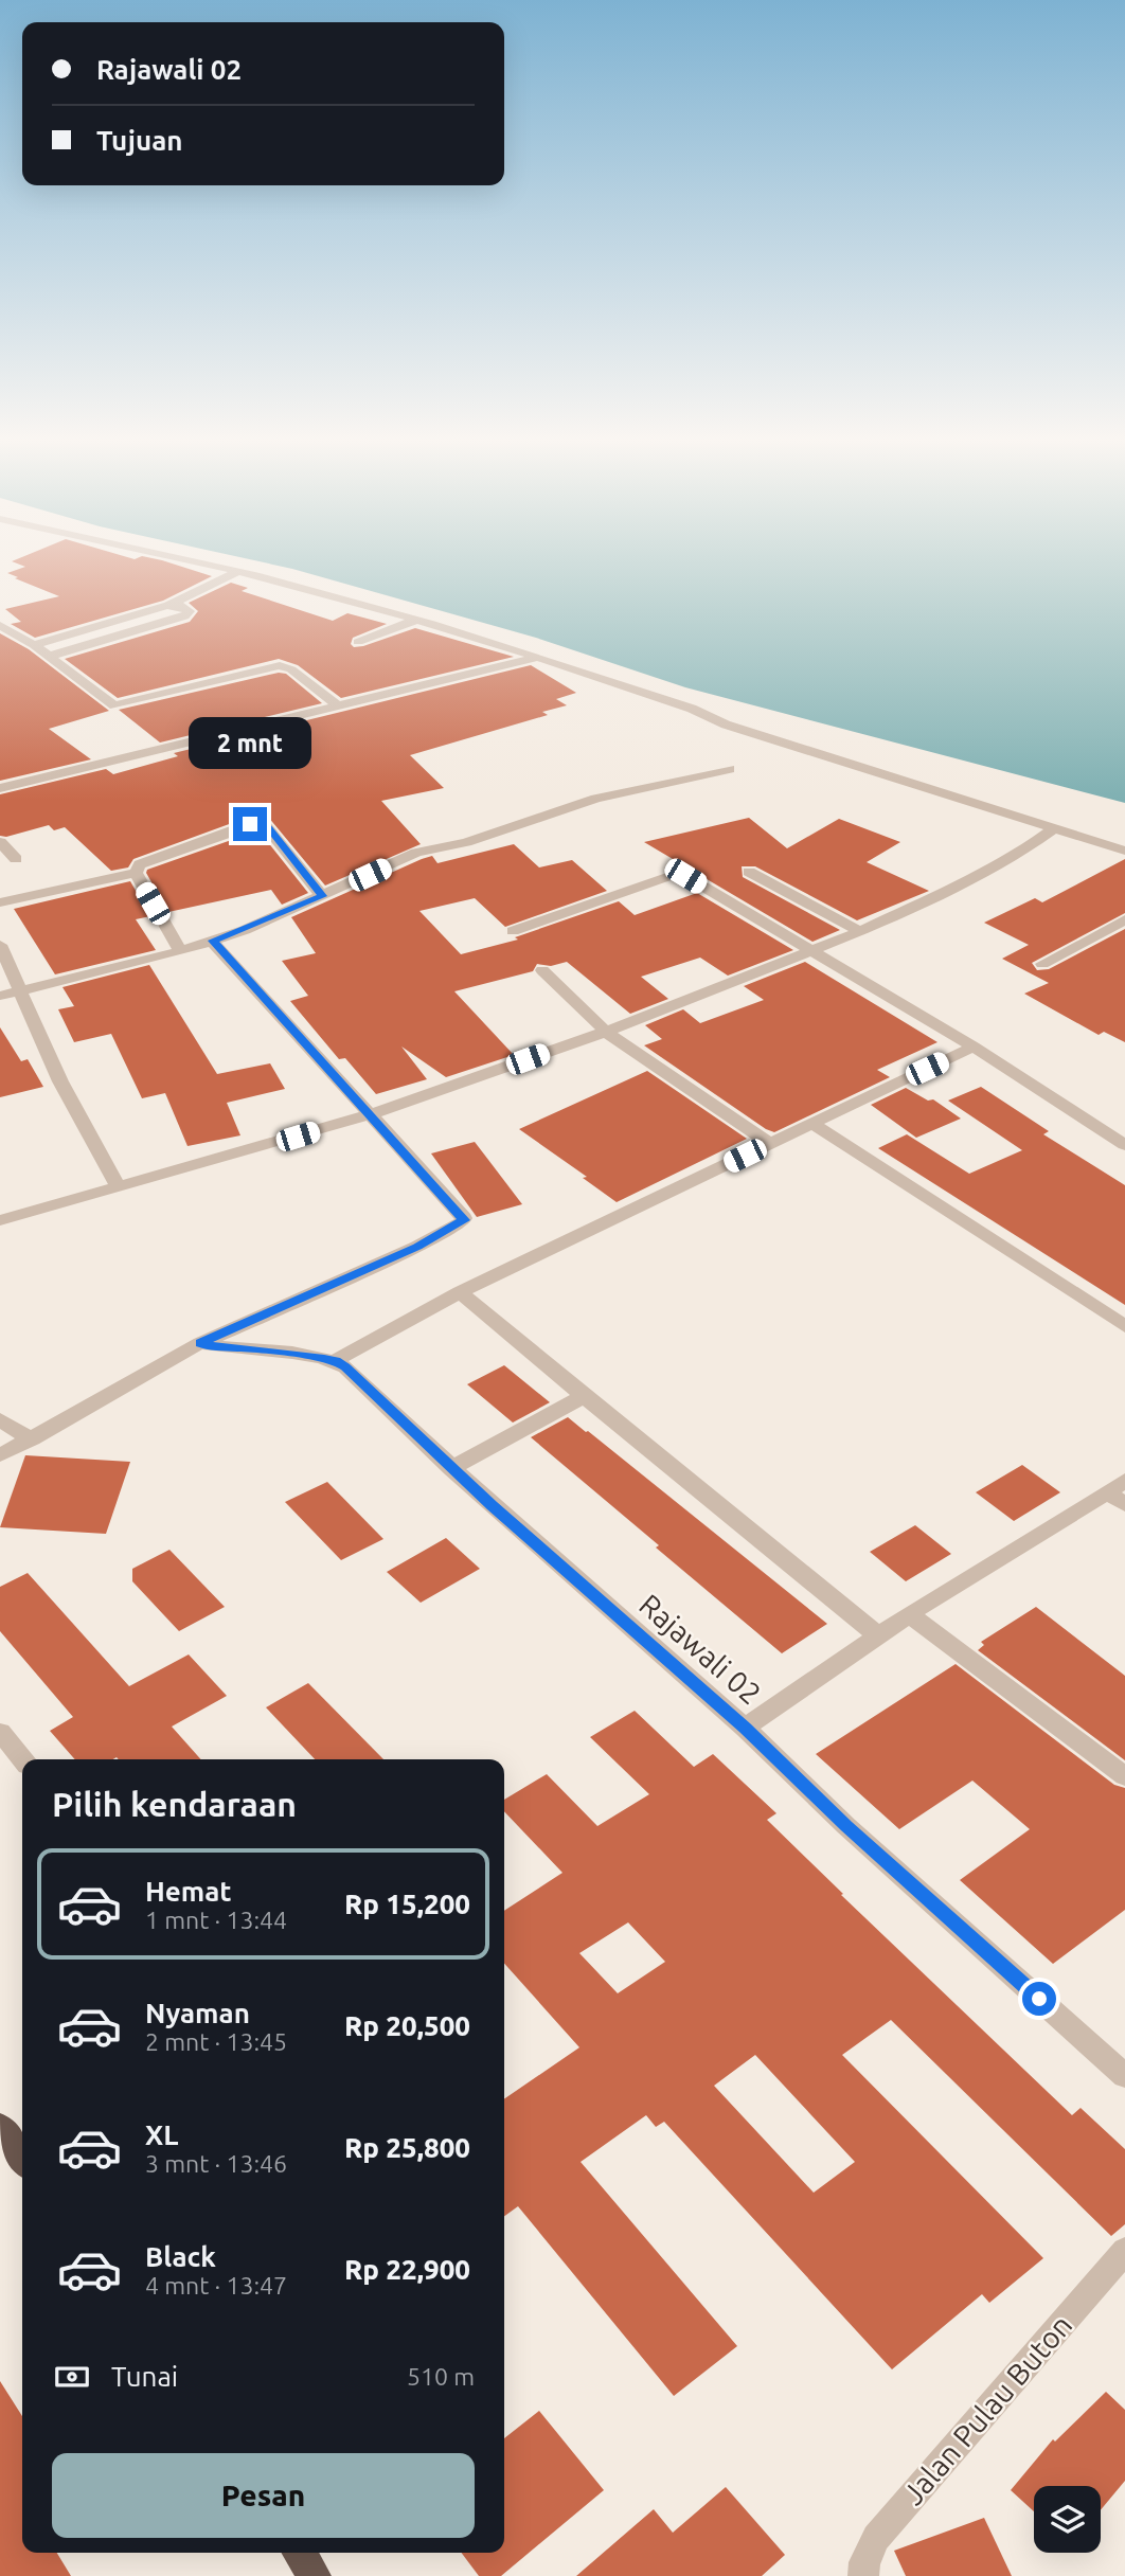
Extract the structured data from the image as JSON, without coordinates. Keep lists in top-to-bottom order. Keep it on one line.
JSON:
{"streets":{"street":["Rajawali 02","Jalan Pulau Buton"]},"page":{"banner":["Rajawali 02","Tujuan"],"bubble":"2 mnt","heading":"Pilih kendaraan","list":[{"name":"Hemat","note":"1 mnt · 13:44","value":"Rp 15,200"},{"name":"Nyaman","note":"2 mnt · 13:45","value":"Rp 20,500"},{"name":"XL","note":"3 mnt · 13:46","value":"Rp 25,800"},{"name":"Black","note":"4 mnt · 13:47","value":"Rp 22,900"}],"pay":["Tunai","510 m"],"buttons":"Pesan"}}
